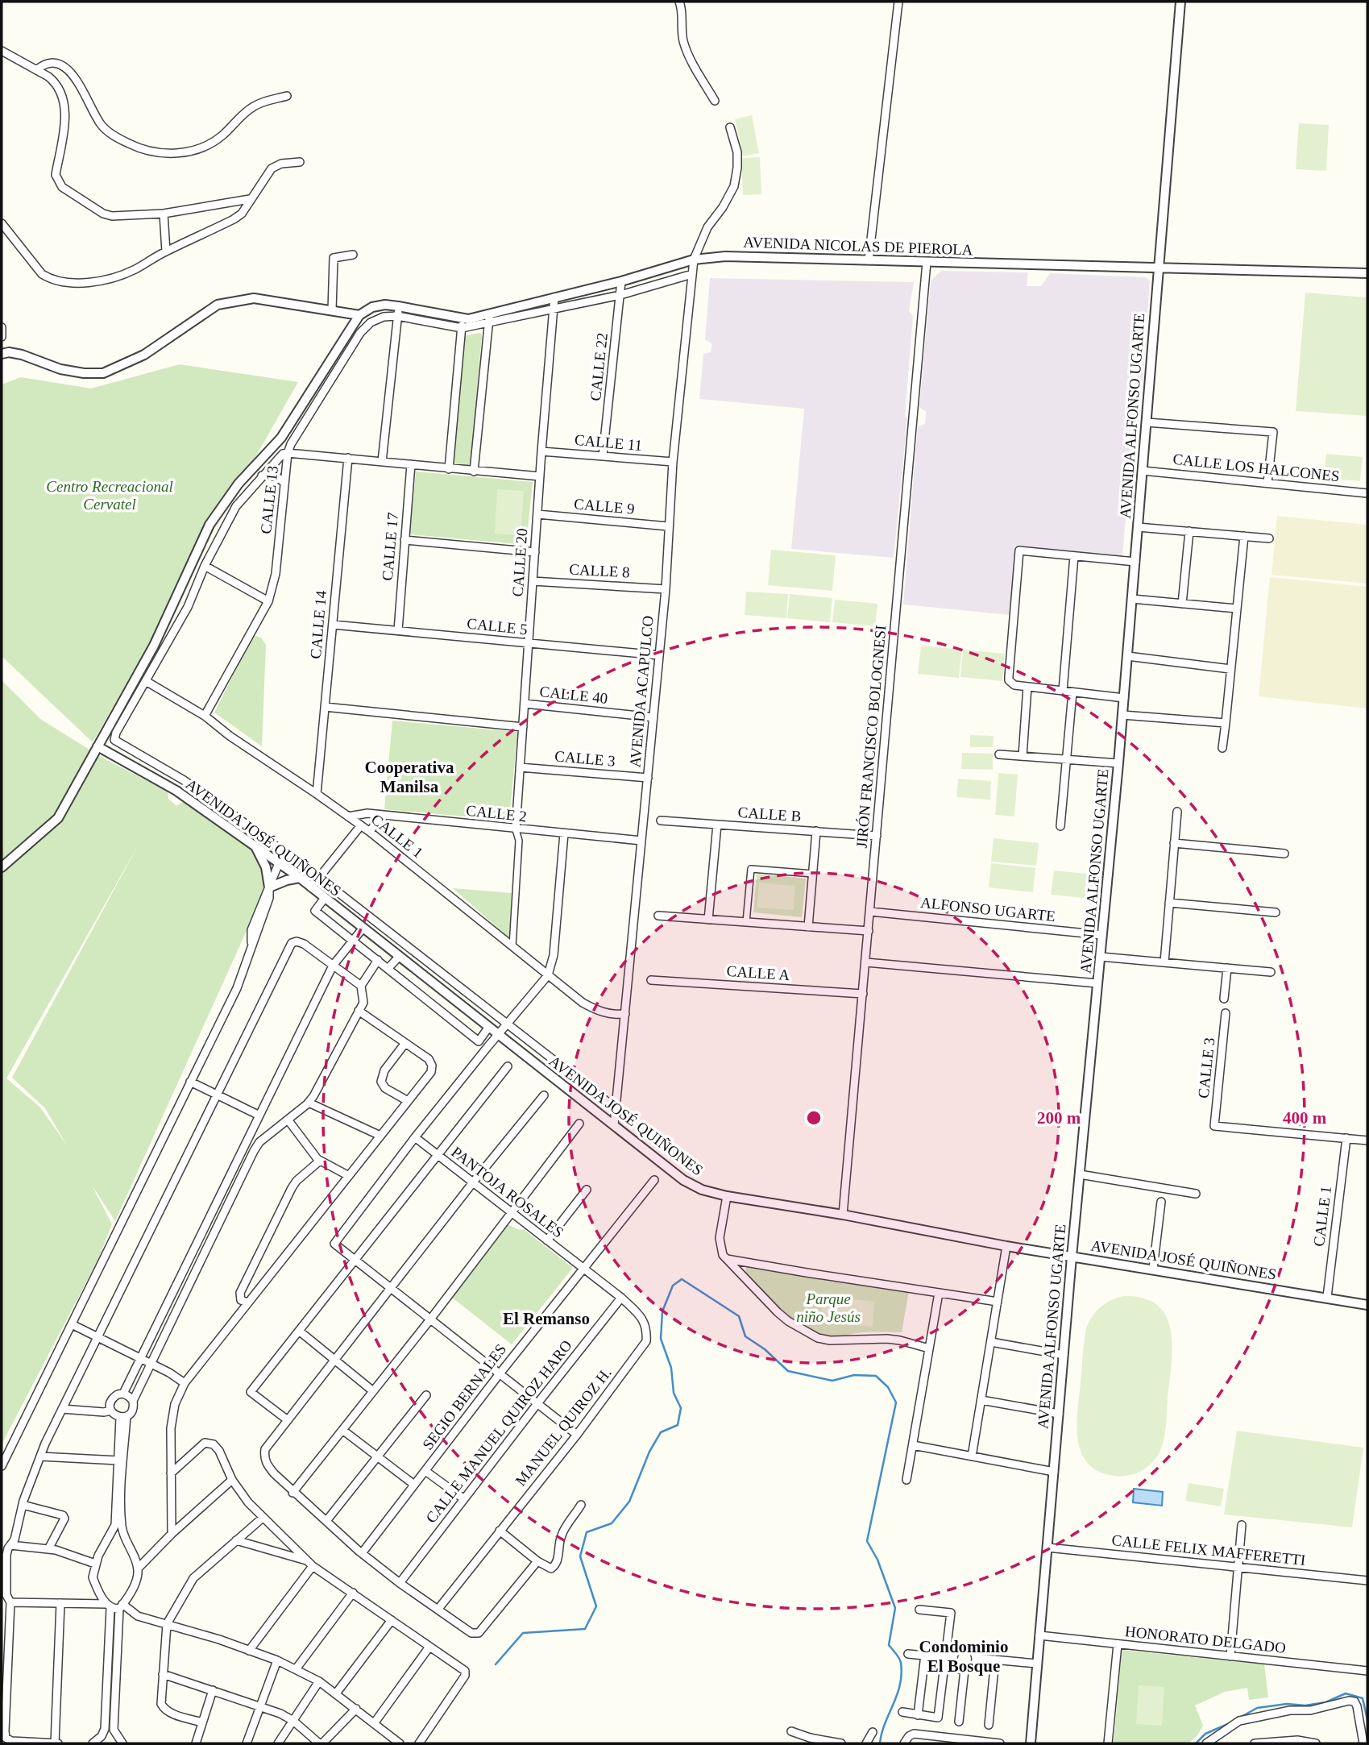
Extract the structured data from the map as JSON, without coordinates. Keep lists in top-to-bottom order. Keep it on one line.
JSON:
{"streets":{"street":["AVENIDA NICOLAS DE PIEROLA","CALLE 22","AVENIDA ALFONSO UGARTE","CALLE 11","CALLE LOS HALCONES","CALLE 13","CALLE 9","CALLE 17","CALLE 20","CALLE 8","CALLE 14","CALLE 5","AVENIDA ACAPULCO","CALLE 40","JIRÓN FRANCISCO BOLOGNESI","CALLE 3","CALLE 2","CALLE B","CALLE 1","AVENIDA JOSÉ QUIÑONES","ALFONSO UGARTE","CALLE A","PANTOJA ROSALES","SEGIO BERNALES","MANUEL QUIROZ H.","CALLE MANUEL QUIROZ HARO","CALLE FELIX MAFFERETTI","HONORATO DELGADO"]},"crossings":[["AVENIDA NICOLAS DE PIEROLA","CALLE 22"],["AVENIDA NICOLAS DE PIEROLA","AVENIDA ALFONSO UGARTE"],["AVENIDA NICOLAS DE PIEROLA","CALLE 20"],["AVENIDA NICOLAS DE PIEROLA","AVENIDA ACAPULCO"],["AVENIDA NICOLAS DE PIEROLA","JIRÓN FRANCISCO BOLOGNESI"],["CALLE 22","CALLE 11"],["AVENIDA ALFONSO UGARTE","CALLE LOS HALCONES"],["AVENIDA ALFONSO UGARTE","AVENIDA JOSÉ QUIÑONES"],["AVENIDA ALFONSO UGARTE","ALFONSO UGARTE"],["AVENIDA ALFONSO UGARTE","CALLE FELIX MAFFERETTI"],["AVENIDA ALFONSO UGARTE","HONORATO DELGADO"],["CALLE 11","CALLE 20"],["CALLE 11","AVENIDA ACAPULCO"],["CALLE 13","CALLE 1"],["CALLE 9","CALLE 20"],["CALLE 9","AVENIDA ACAPULCO"],["CALLE 17","CALLE 5"],["CALLE 20","CALLE 8"],["CALLE 20","CALLE 5"],["CALLE 20","CALLE 40"],["CALLE 20","CALLE 3"],["CALLE 20","CALLE 2"],["CALLE 8","AVENIDA ACAPULCO"],["CALLE 14","CALLE 5"],["CALLE 14","CALLE 1"],["CALLE 5","AVENIDA ACAPULCO"],["AVENIDA ACAPULCO","CALLE 40"],["AVENIDA ACAPULCO","CALLE 3"],["AVENIDA ACAPULCO","CALLE 2"],["AVENIDA ACAPULCO","CALLE 1"],["AVENIDA ACAPULCO","AVENIDA JOSÉ QUIÑONES"],["JIRÓN FRANCISCO BOLOGNESI","CALLE B"],["JIRÓN FRANCISCO BOLOGNESI","AVENIDA JOSÉ QUIÑONES"],["JIRÓN FRANCISCO BOLOGNESI","ALFONSO UGARTE"],["JIRÓN FRANCISCO BOLOGNESI","CALLE A"],["CALLE 3","CALLE 1"],["CALLE 2","CALLE 1"],["CALLE 1","AVENIDA JOSÉ QUIÑONES"],["PANTOJA ROSALES","SEGIO BERNALES"],["PANTOJA ROSALES","MANUEL QUIROZ H."],["SEGIO BERNALES","MANUEL QUIROZ H."],["MANUEL QUIROZ H.","CALLE MANUEL QUIROZ HARO"]],"districts":["Cooperativa Manilsa","El Remanso","Condominio El Bosque"],"parks":["Centro Recreacional Cervatel","Parque niño Jesús"],"rings":["200 m","400 m"]}
